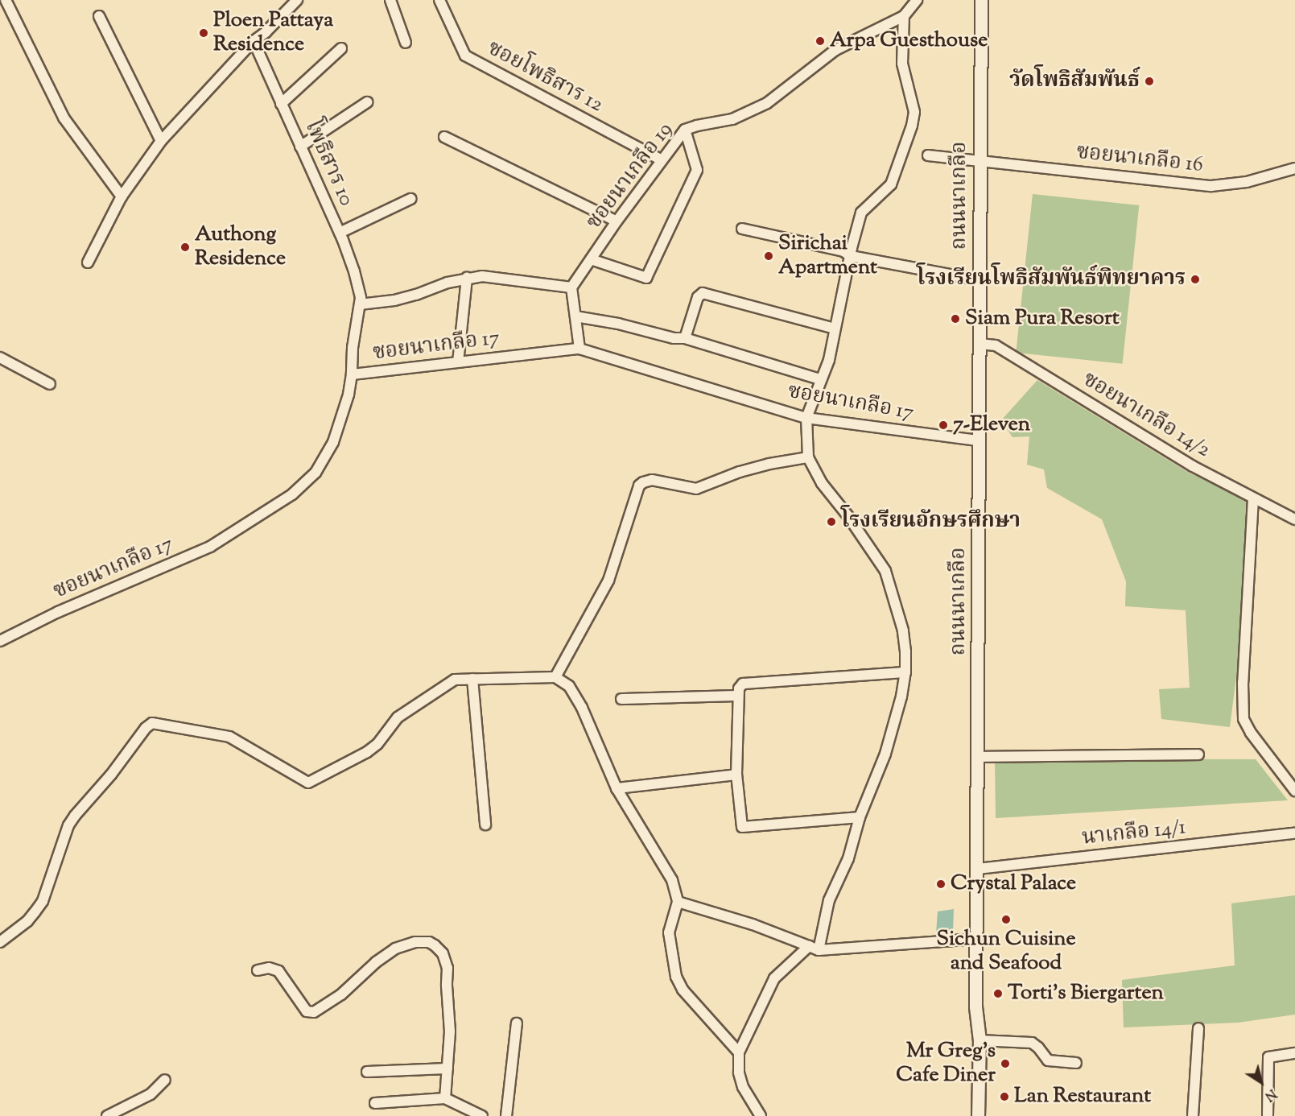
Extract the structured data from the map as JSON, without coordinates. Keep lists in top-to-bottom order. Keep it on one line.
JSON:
{"streets":{"street":["ซอยโพธิสาร 12","ซอยนาเกลือ 16","โพธิสาร 10","ซอยนาเกลือ 19","ถนนนาเกลือ","ซอยนาเกลือ 17","ซอยนาเกลือ 14/2","นาเกลือ 14/1"]},"crossings":[["ซอยโพธิสาร 12","ซอยนาเกลือ 19"],["ซอยนาเกลือ 16","ถนนนาเกลือ"],["โพธิสาร 10","ซอยนาเกลือ 17"],["ถนนนาเกลือ","ซอยนาเกลือ 17"],["ถนนนาเกลือ","ซอยนาเกลือ 14/2"],["ถนนนาเกลือ","นาเกลือ 14/1"]],"places":["Ploen Pattaya Residence","Arpa Guesthouse","วัดโพธิสัมพันธ์","Authong Residence","Sirichai Apartment","โรงเรียนโพธิสัมพันธ์พิทยาคาร","Siam Pura Resort","7-Eleven","โรงเรียนอักษรศึกษา","Crystal Palace","Sichun Cuisine and Seafood","Torti's Biergarten","Mr Greg's Cafe Diner","Lan Restaurant"],"north":"bottom right"}
